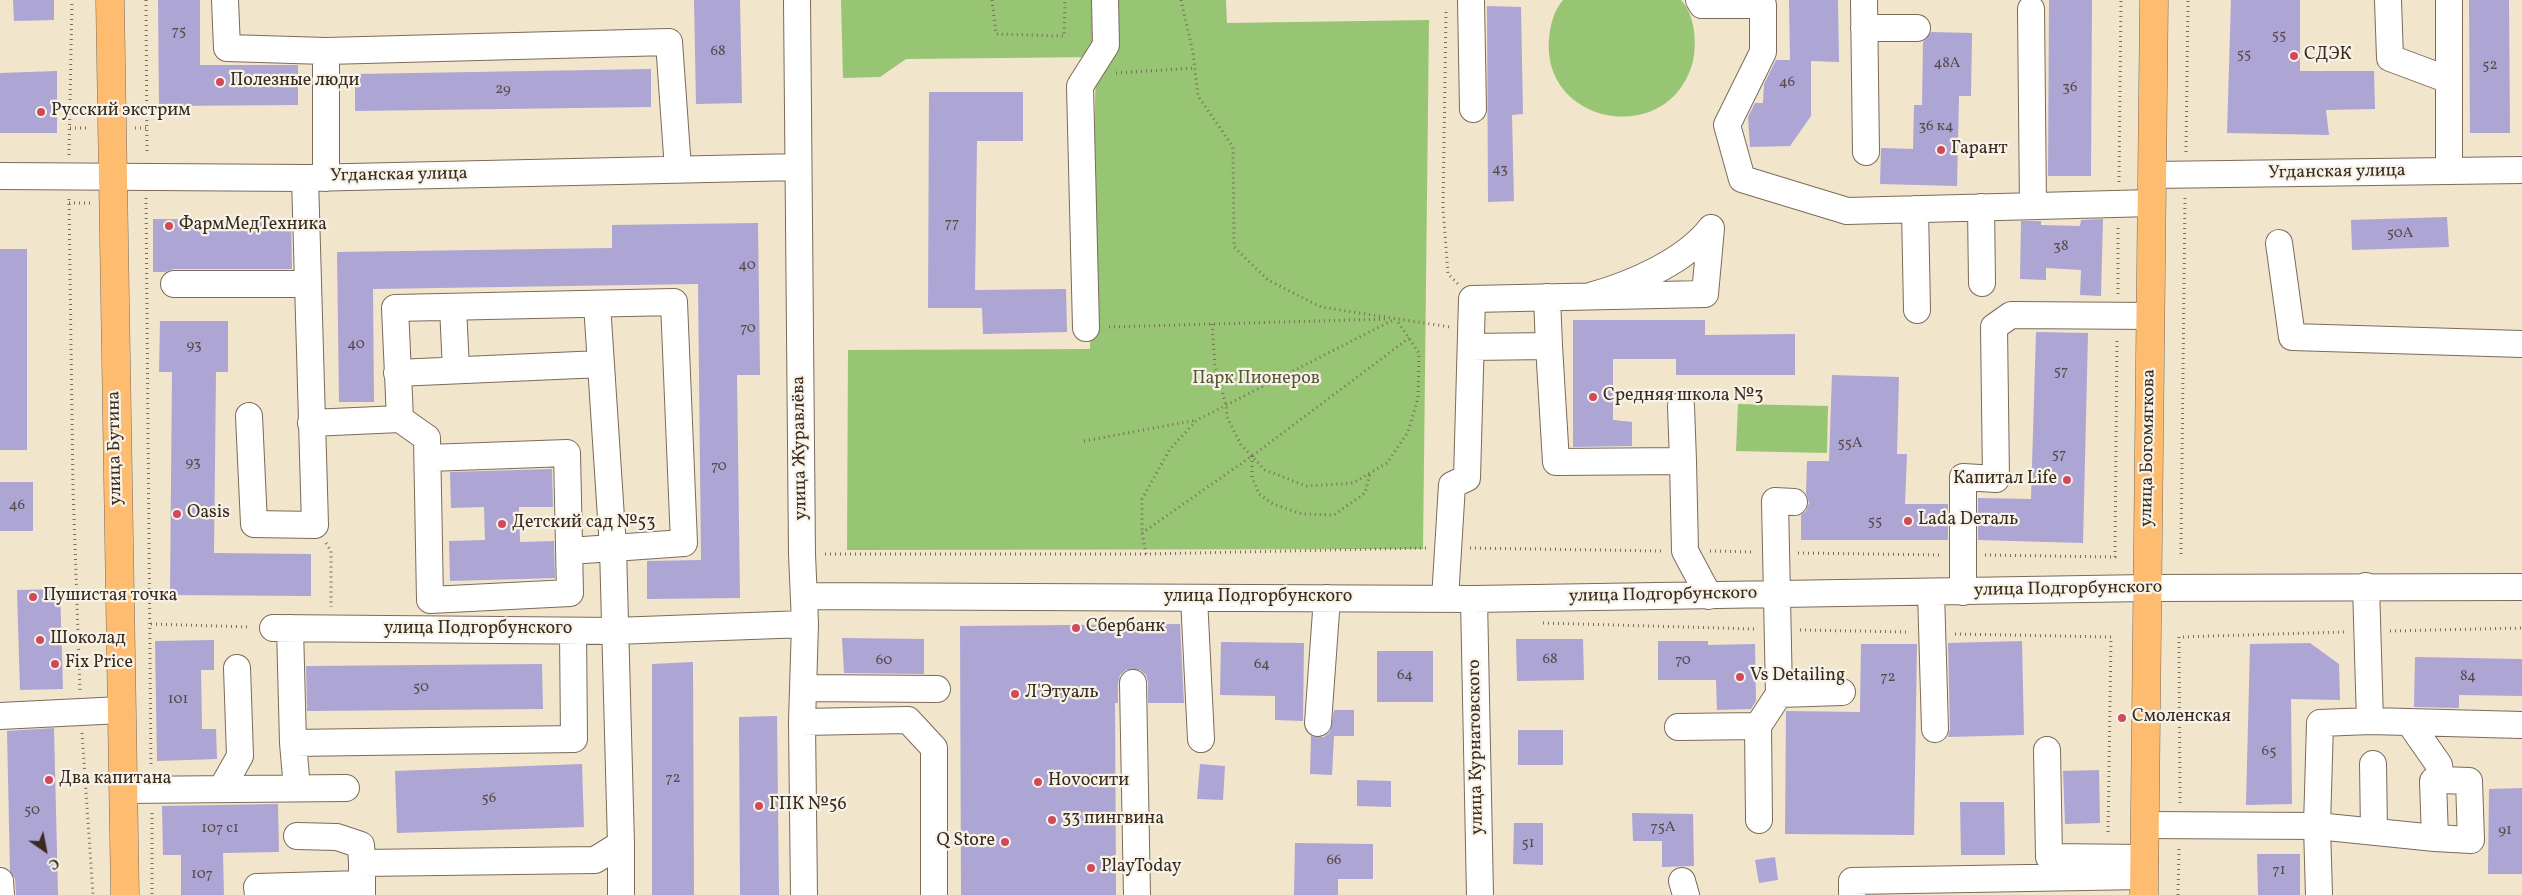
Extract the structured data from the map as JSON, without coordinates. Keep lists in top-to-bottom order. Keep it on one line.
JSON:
{"streets":{"main road":["улица Бутина","улица Богомягкова"],"street":["Угданская улица","улица Журавлёва","улица Подгорбунского","улица Курнатовского"]},"crossings":[["Угданская улица","улица Бутина"],["Угданская улица","улица Журавлёва"],["Угданская улица","улица Богомягкова"],["улица Журавлёва","улица Подгорбунского"],["улица Богомягкова","улица Подгорбунского"],["улица Подгорбунского","улица Курнатовского"]],"parks":["Парк Пионеров"],"places":["СДЭК","Полезные люди","Русский экстрим","Гарант","ФармМедТехника","Средняя школа №3","Капитал Life","Oasis","Lada Dеталь","Детский сад №53","Пушистая точка","Сбербанк","Шоколад","Fix Price","Vs Detailing","Л'Этуаль","Смоленская","Два капитана","Ноvосити","ГПК №56","33 пингвина","Q Store","PlayToday"],"house_numbers":["75","55","68","55","48А","52","46","36","29","36 к4","43","77","50А","38","40","70","40","93","57","55А","57","93","70","46","55","68","60","70","64","64","84","72","50","101","65","72","56","50","75А","107 с1","91","51","66","71","107"],"north":"bottom right"}
